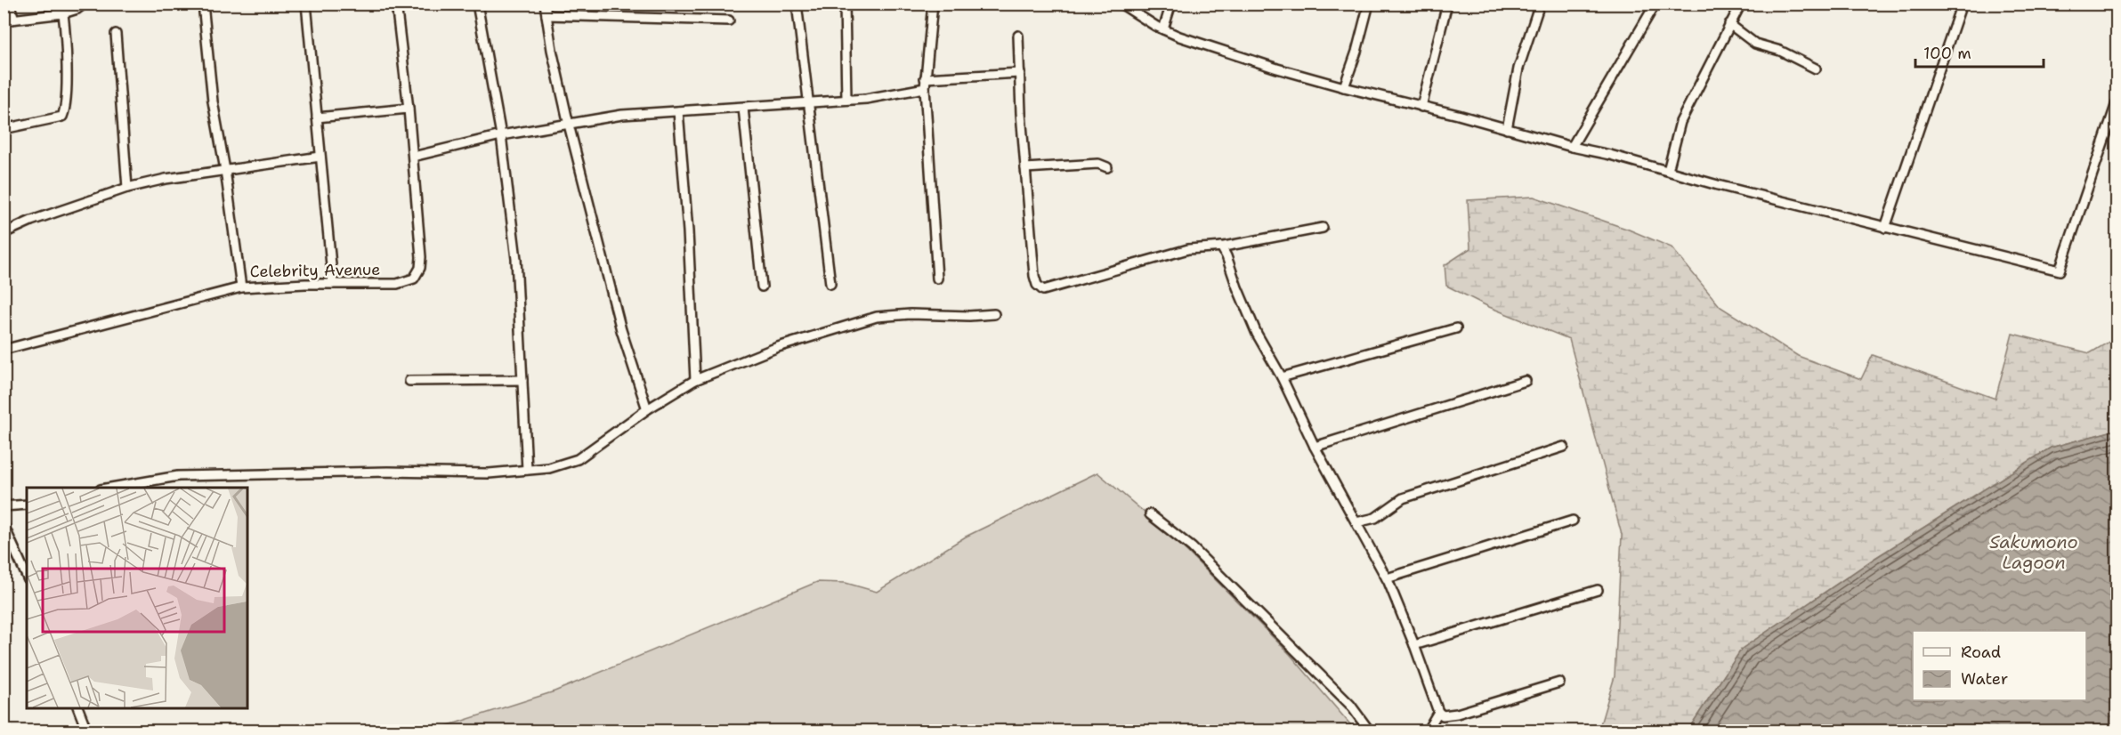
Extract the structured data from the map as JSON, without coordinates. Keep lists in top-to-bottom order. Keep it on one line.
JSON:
{"streets":{"street":["Celebrity Avenue"]},"water":["Sakumono Lagoon"],"legend":["Road","Water"],"scale_bar":"100 m"}
